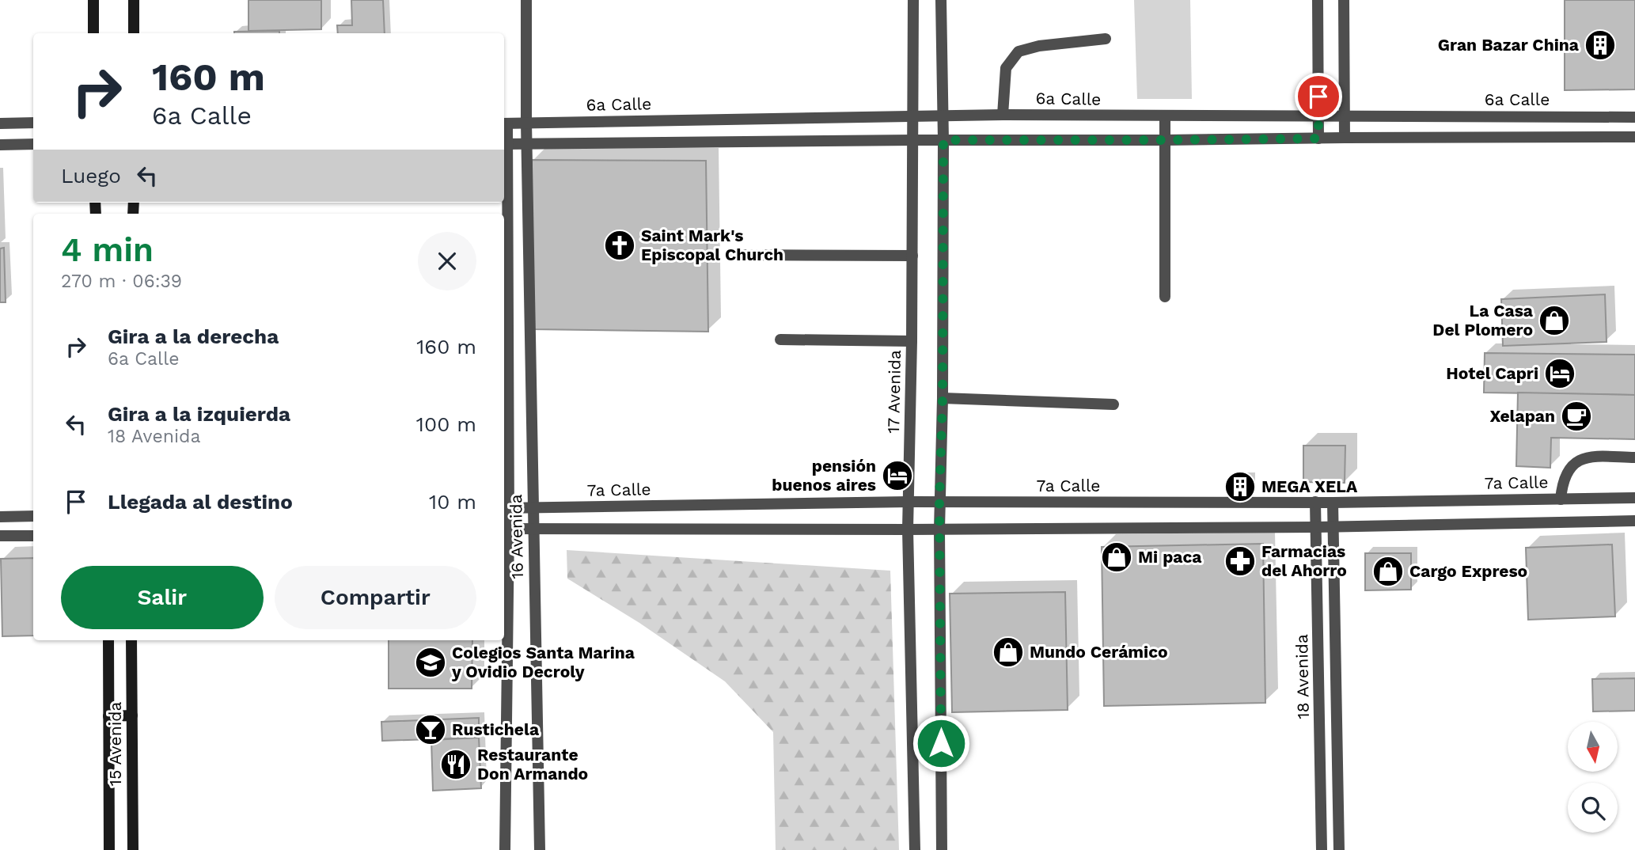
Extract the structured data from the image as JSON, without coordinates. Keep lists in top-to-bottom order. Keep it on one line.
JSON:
{"streets":{"street":["6a Calle","17 Avenida","7a Calle","16 Avenida","18 Avenida","15 Avenida"]},"crossings":[["6a Calle","17 Avenida"],["6a Calle","16 Avenida"],["17 Avenida","7a Calle"],["7a Calle","16 Avenida"],["7a Calle","18 Avenida"]],"places":{"building":["Gran Bazar China","MEGA XELA"],"church":["Saint Mark's Episcopal Church"],"shop":["La Casa Del Plomero","Mi paca","Cargo Expreso","Mundo Cerámico"],"hotel":["Hotel Capri","pensión buenos aires"],"cafe":["Xelapan"],"pharmacy":["Farmacias del Ahorro"],"school or university":["Colegios Santa Marina y Ovidio Decroly"],"bar":["Rustichela"],"restaurant":["Restaurante Don Armando"]},"north":"bottom","page":{"turn":["160 m","6a Calle"],"then":"Luego","heading":["4 min","270 m · 06:39"],"list":[{"name":"Gira a la derecha","note":"6a Calle","value":"160 m"},{"name":"Gira a la izquierda","note":"18 Avenida","value":"100 m"},{"name":"Llegada al destino","value":"10 m"}],"buttons":["Salir","Compartir"]}}
